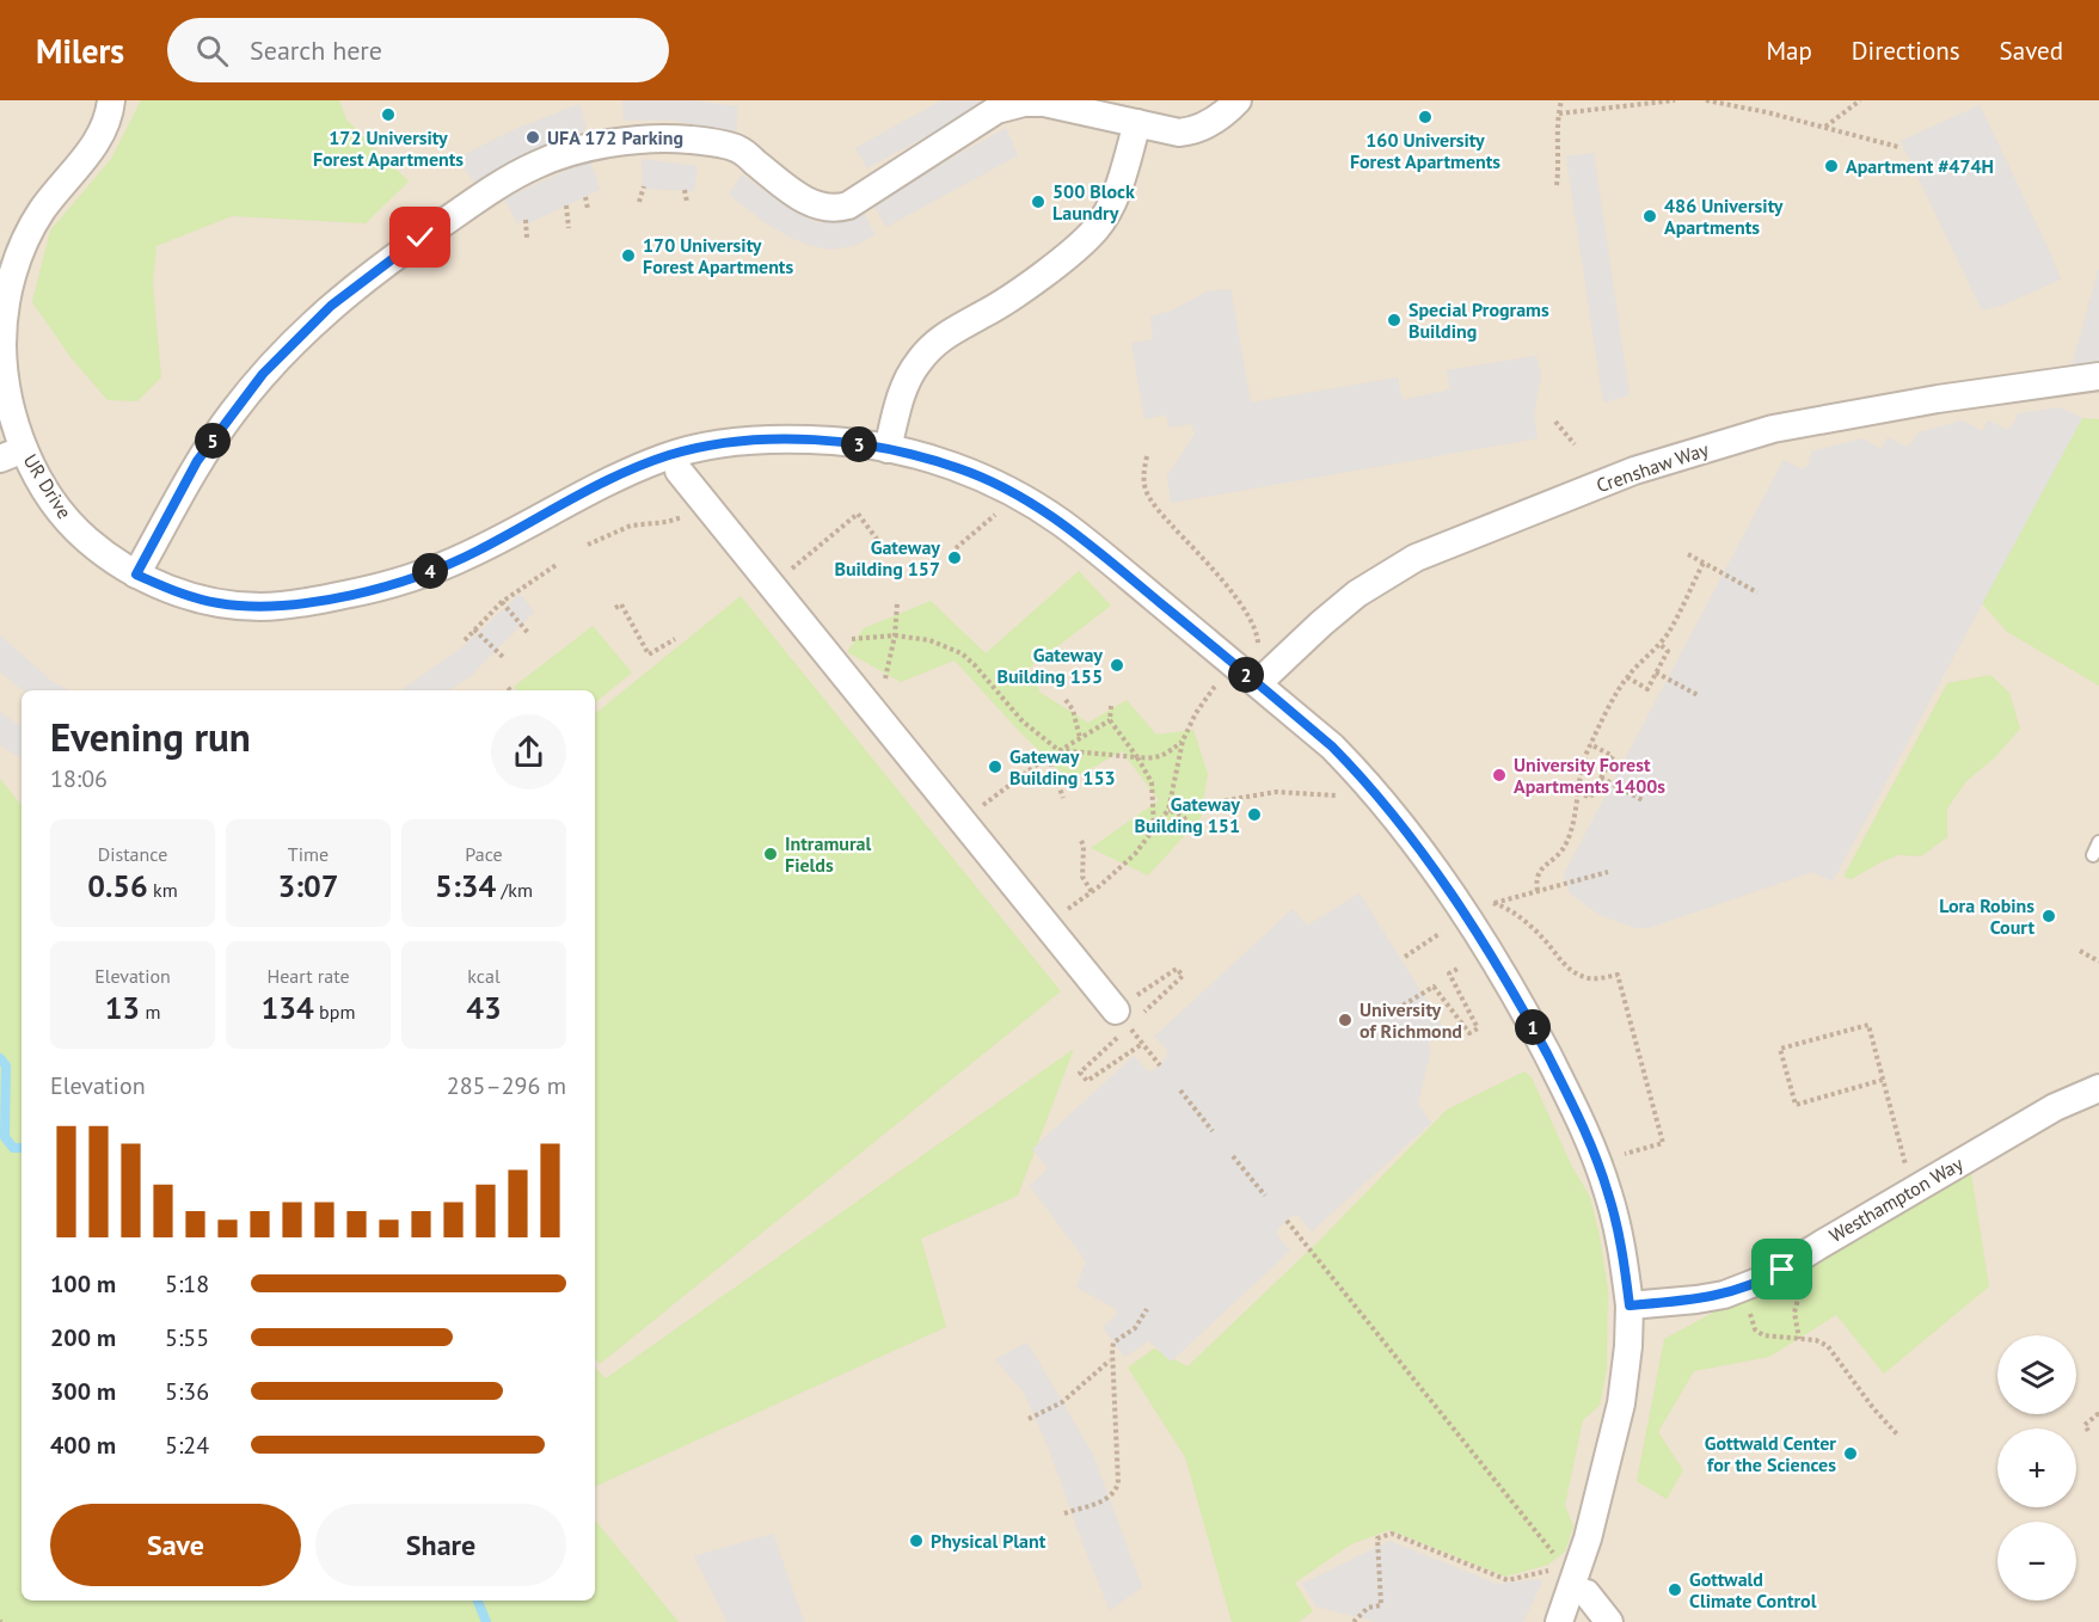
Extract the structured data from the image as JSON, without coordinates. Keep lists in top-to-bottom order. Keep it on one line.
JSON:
{"streets":{"street":["Crenshaw Way","UR Drive","Westhampton Way"]},"crossings":[["Crenshaw Way","UR Drive"],["UR Drive","Westhampton Way"]],"places":["172 University Forest Apartments","160 University Forest Apartments","UFA 172 Parking","Apartment #474H","500 Block Laundry","486 University Apartments","170 University Forest Apartments","Special Programs Building","Gateway Building 157","Gateway Building 155","Gateway Building 153","University Forest Apartments 1400s","Gateway Building 151","Intramural Fields","Lora Robins Court","University of Richmond","Gottwald Center for the Sciences","Physical Plant","Gottwald Climate Control"],"page":{"header":"Milers","search":"Search here","nav":["Map","Directions","Saved"],"pins":["5","3","4","2","1"],"heading":["Evening run","18:06"],"stats":[["Distance","0.56 km"],["Time","3:07"],["Pace","5:34 /km"],["Elevation","13 m"],["Heart rate","134 bpm"],["kcal","43"]],"chart":["Elevation","285–296 m"],"list":[{"name":"100 m","note":"5:18"},{"name":"200 m","note":"5:55"},{"name":"300 m","note":"5:36"},{"name":"400 m","note":"5:24"}],"map_buttons":["+","−"],"buttons":["Save","Share"]}}
